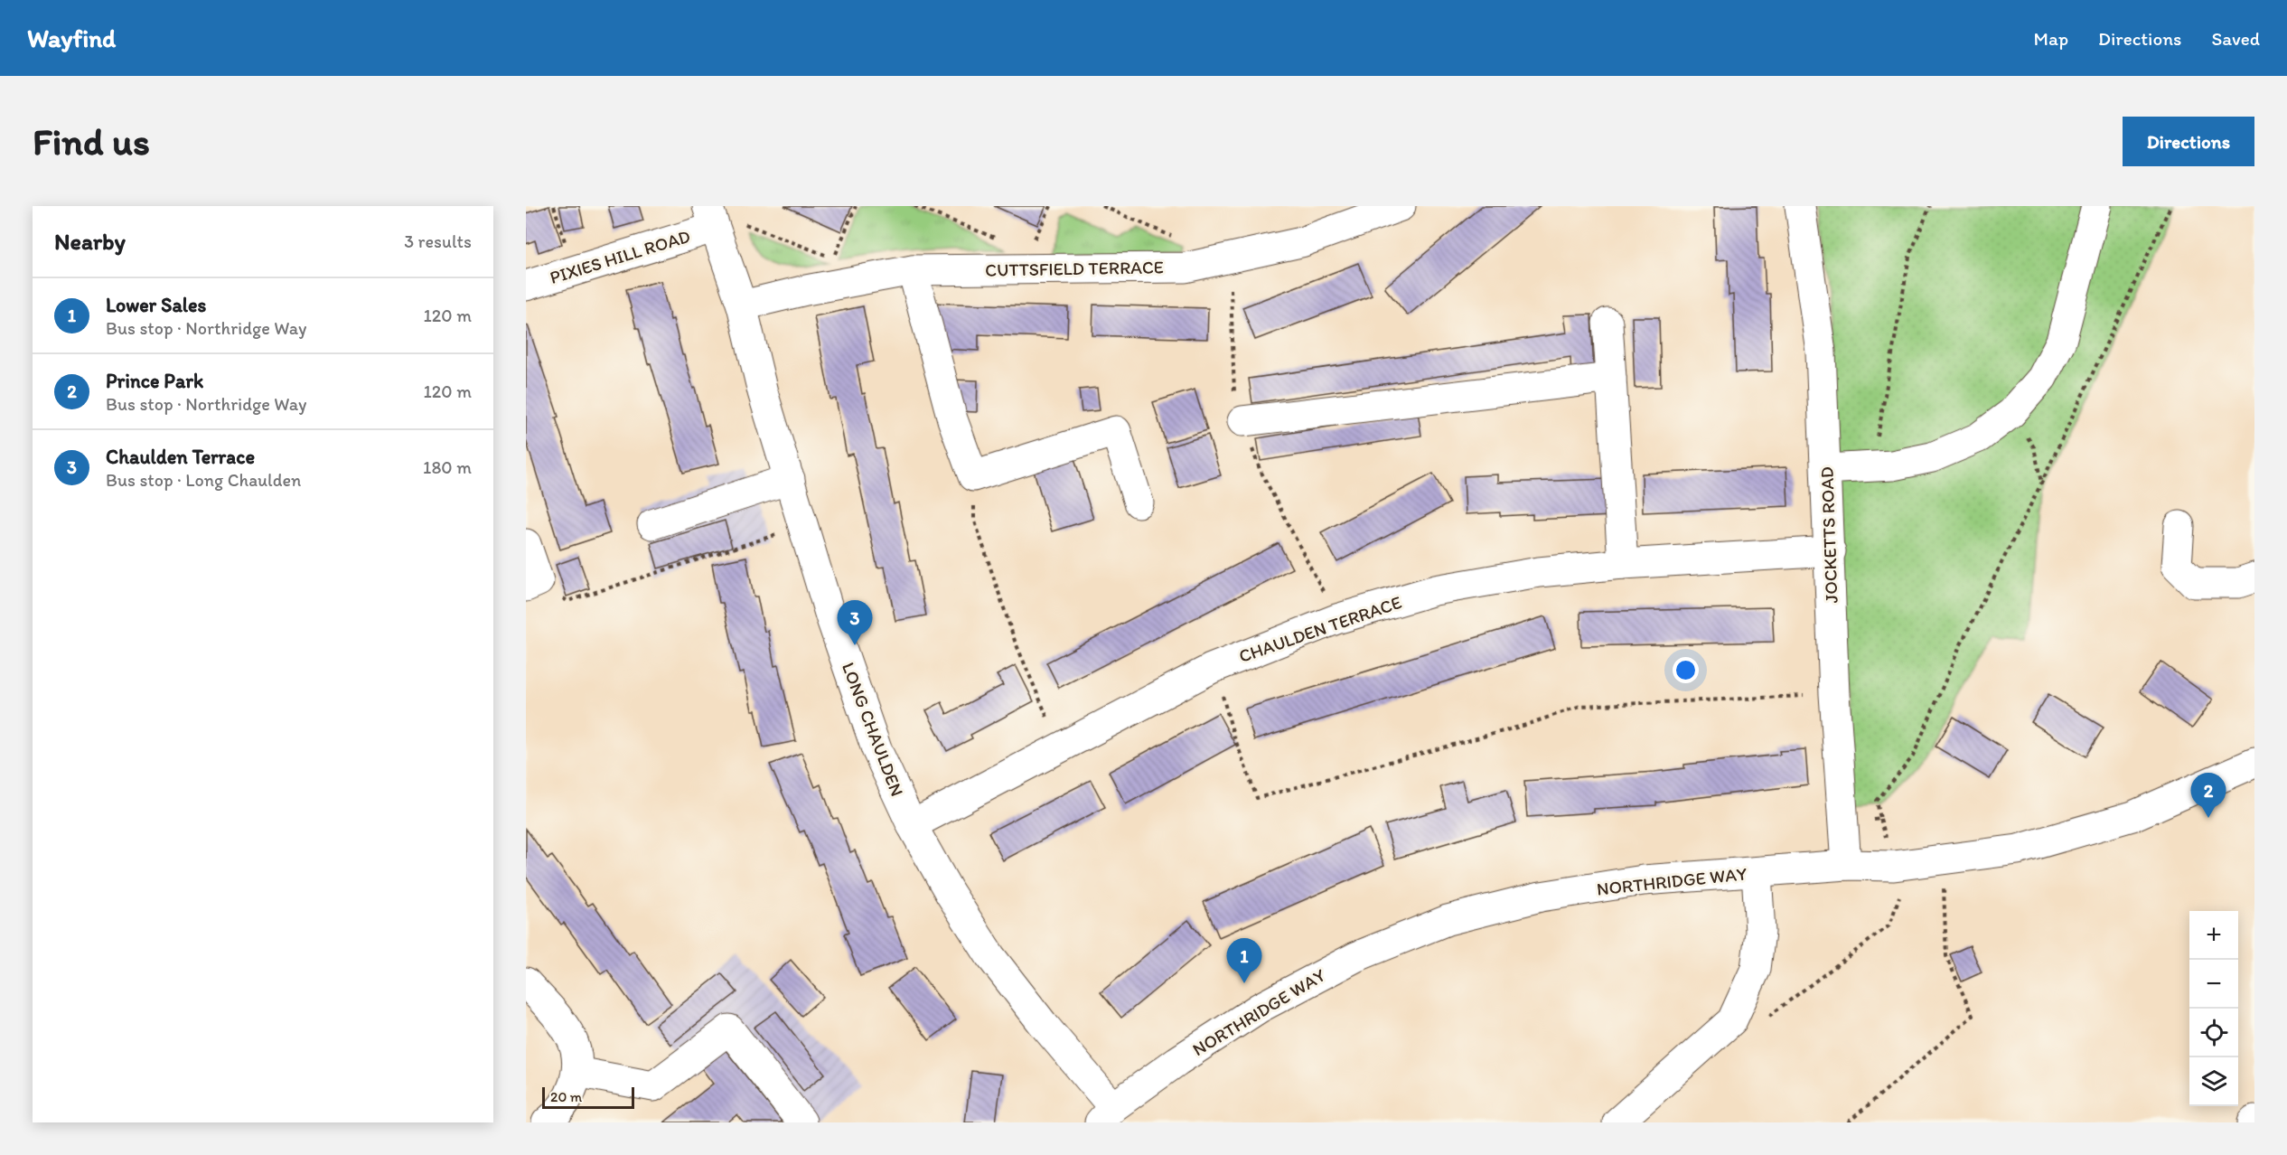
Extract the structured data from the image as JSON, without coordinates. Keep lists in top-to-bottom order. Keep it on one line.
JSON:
{"streets":{"street":["PIXIES HILL ROAD","CUTTSFIELD TERRACE","JOCKETTS ROAD","CHAULDEN TERRACE","LONG CHAULDEN","NORTHRIDGE WAY"]},"crossings":[["PIXIES HILL ROAD","LONG CHAULDEN"],["CUTTSFIELD TERRACE","LONG CHAULDEN"],["JOCKETTS ROAD","CHAULDEN TERRACE"],["JOCKETTS ROAD","NORTHRIDGE WAY"],["CHAULDEN TERRACE","LONG CHAULDEN"],["LONG CHAULDEN","NORTHRIDGE WAY"]],"scale_bar":"20 m","page":{"header":"Wayfind","nav":["Map","Directions","Saved"],"buttons":"Directions","title":"Find us","heading":["Nearby","3 results"],"list":[{"mark":"1","name":"Lower Sales","note":"Bus stop · Northridge Way","value":"120 m"},{"mark":"2","name":"Prince Park","note":"Bus stop · Northridge Way","value":"120 m"},{"mark":"3","name":"Chaulden Terrace","note":"Bus stop · Long Chaulden","value":"180 m"}],"pins":["3","2","1"],"map_buttons":["+","−"],"scale":"20 m"}}
